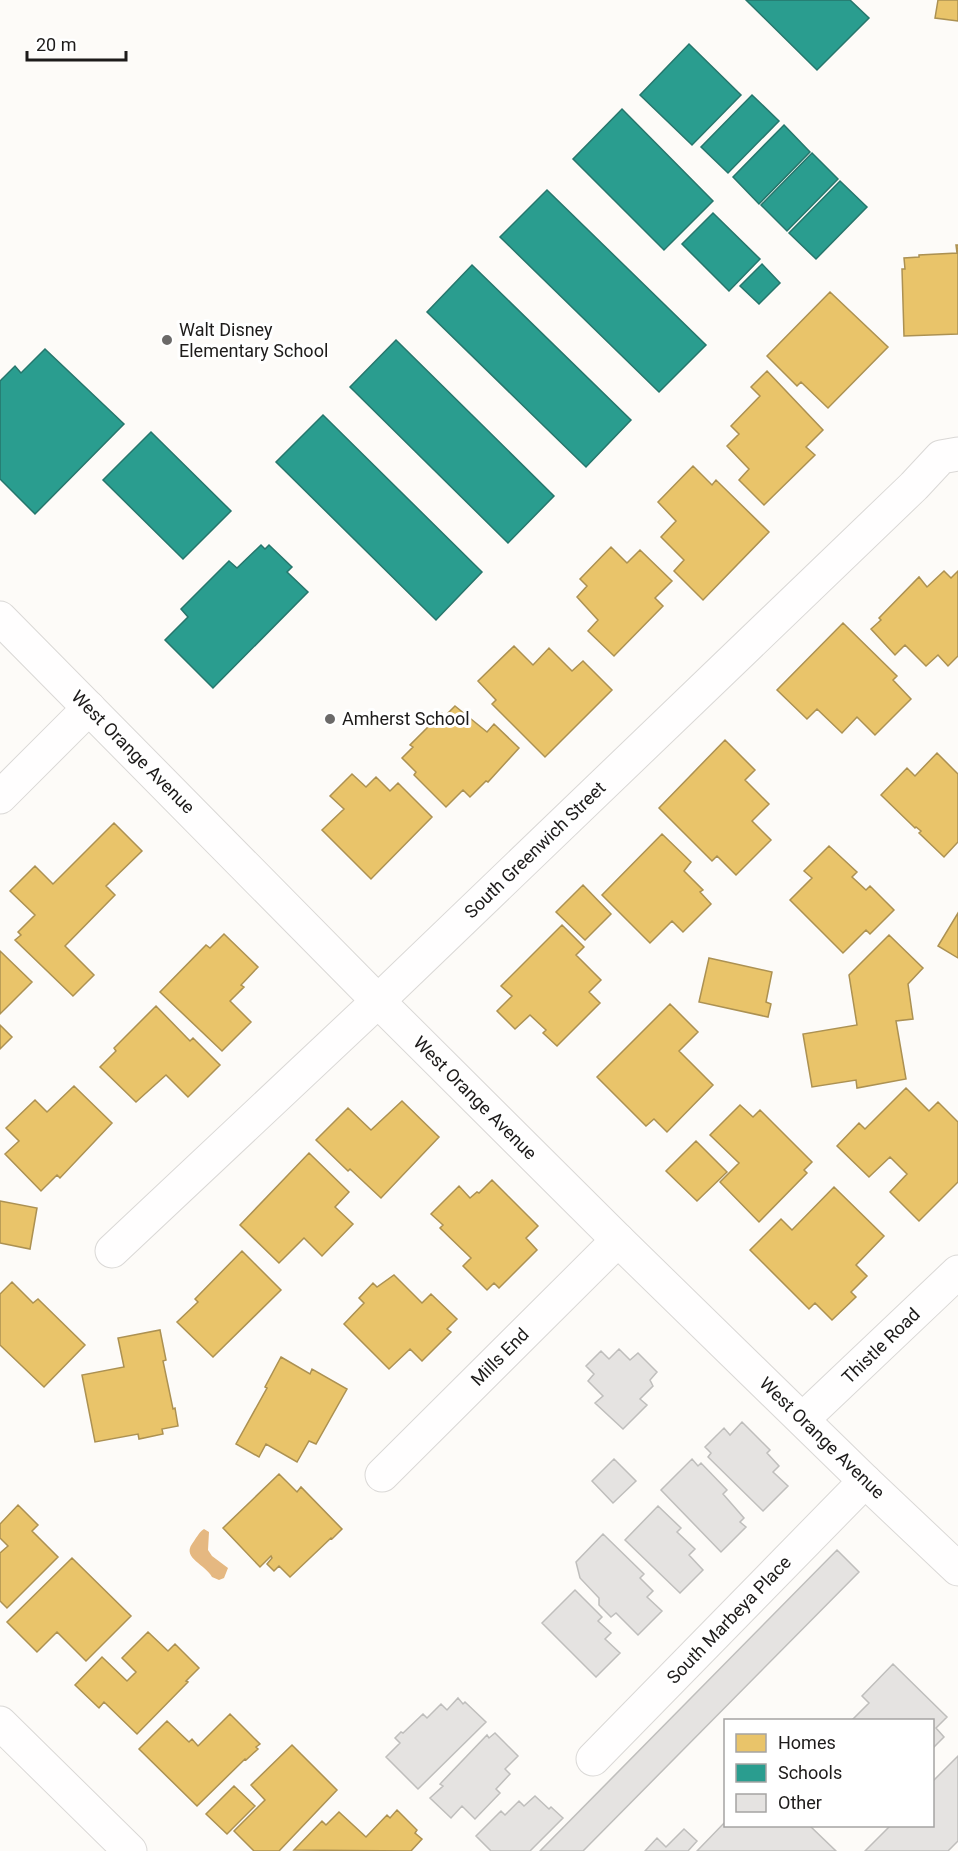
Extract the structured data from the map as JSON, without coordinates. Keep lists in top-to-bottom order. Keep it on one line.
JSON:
{"streets":{"street":["West Orange Avenue","South Greenwich Street","Thistle Road","Mills End","South Marbeya Place"]},"crossings":[["West Orange Avenue","South Greenwich Street"],["West Orange Avenue","Thistle Road"],["West Orange Avenue","Mills End"],["West Orange Avenue","South Marbeya Place"]],"places":["Walt Disney Elementary School","Amherst School"],"legend":["Homes","Schools","Other"],"scale_bar":"20 m"}
